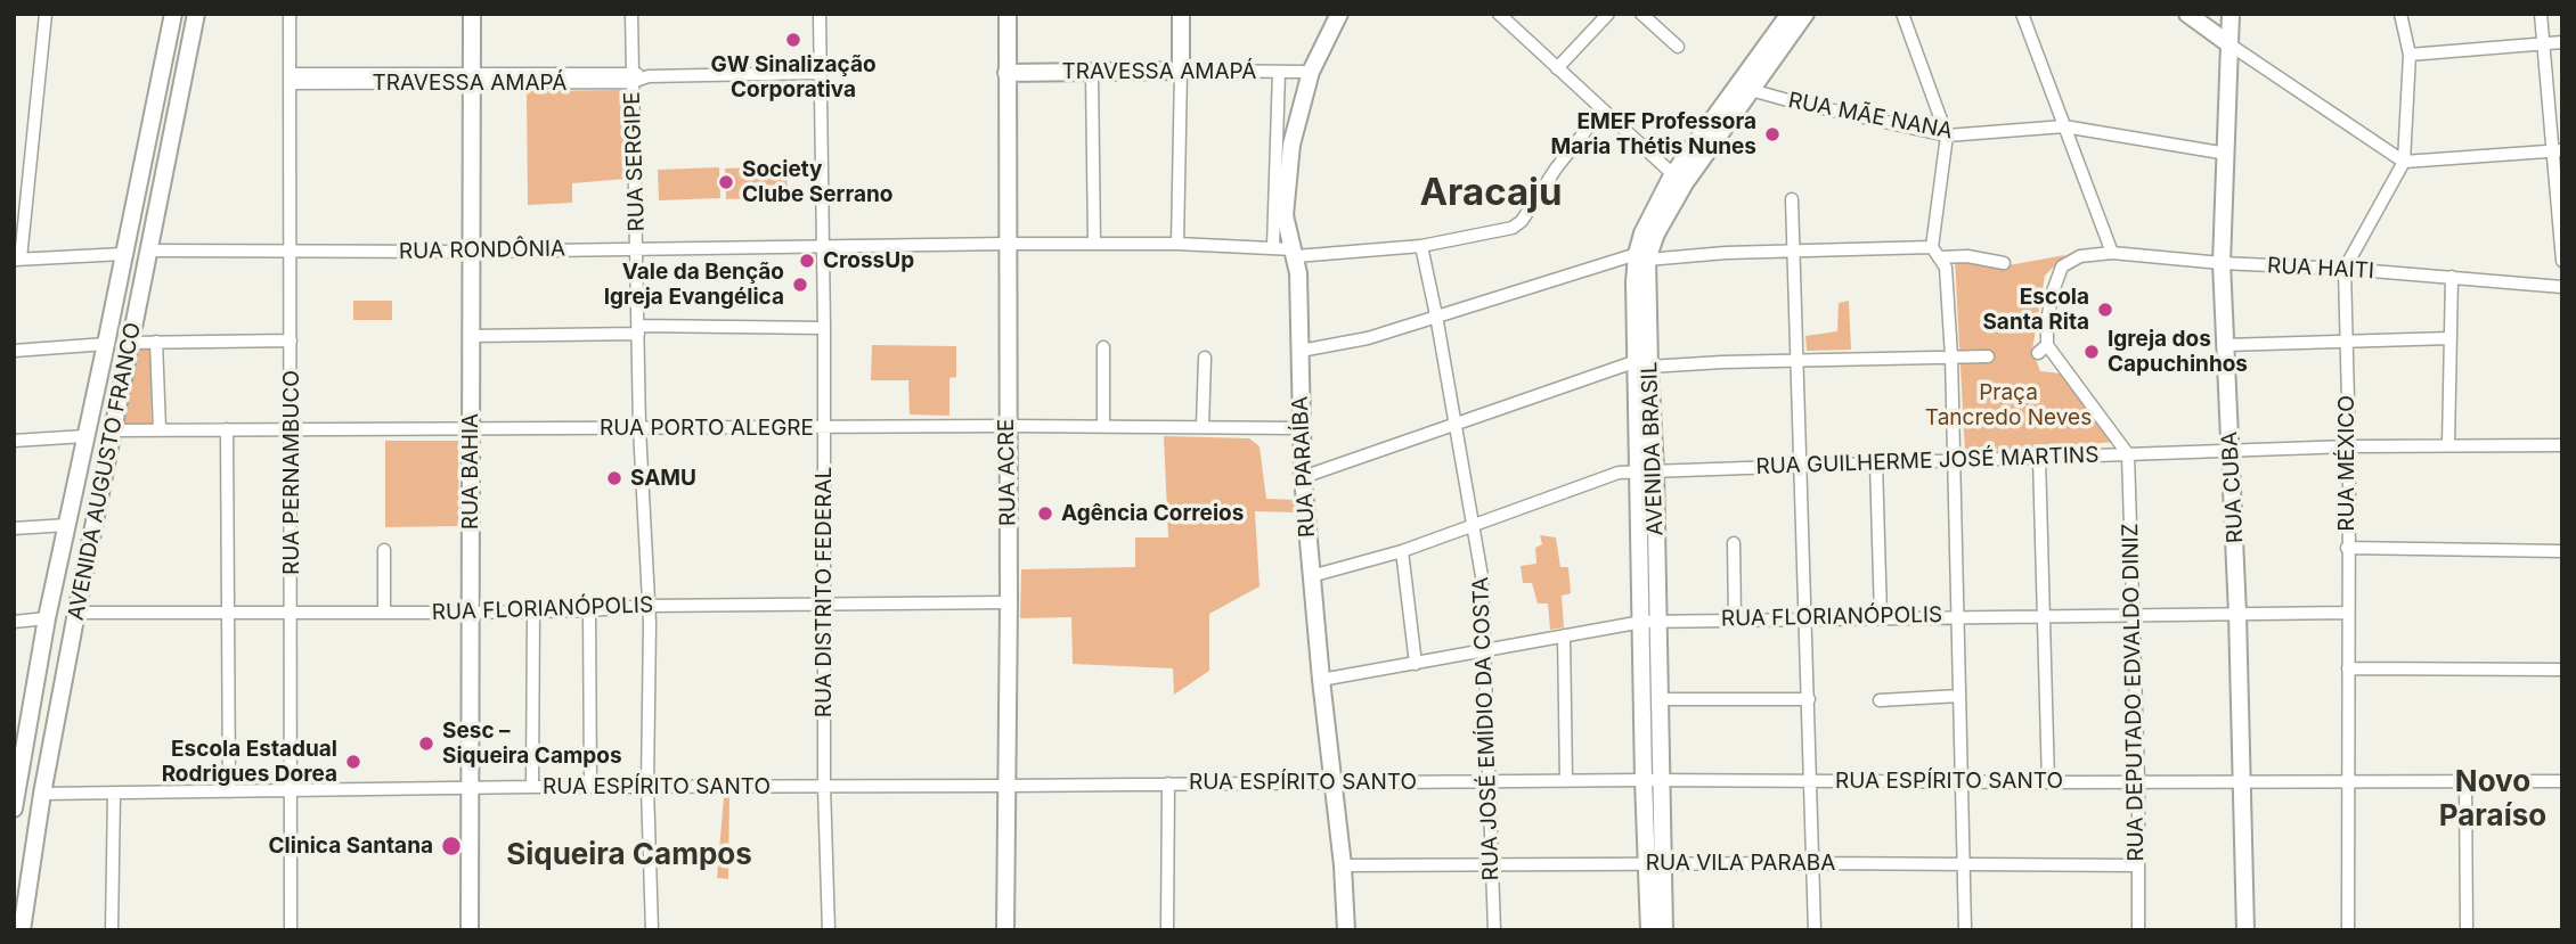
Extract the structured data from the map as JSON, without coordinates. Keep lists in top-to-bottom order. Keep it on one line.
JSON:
{"streets":{"main road":["TRAVESSA AMAPÁ","AVENIDA BRASIL","RUA PARAÍBA","AVENIDA AUGUSTO FRANCO","RUA BAHIA","RUA ACRE","RUA CUBA"],"street":["RUA MÃE NANA","RUA SERGIPE","RUA RONDÔNIA","RUA HAITI","RUA PORTO ALEGRE","RUA GUILHERME JOSÉ MARTINS","RUA MÉXICO","RUA PERNAMBUCO","RUA DISTRITO FEDERAL","RUA FLORIANÓPOLIS","RUA DEPUTADO EDVALDO DINIZ","RUA JOSÉ EMÍDIO DA COSTA","RUA ESPÍRITO SANTO","RUA VILA PARABA"]},"crossings":[["TRAVESSA AMAPÁ","RUA SERGIPE"],["TRAVESSA AMAPÁ","RUA PARAÍBA"],["TRAVESSA AMAPÁ","RUA BAHIA"],["TRAVESSA AMAPÁ","RUA PERNAMBUCO"],["TRAVESSA AMAPÁ","RUA ACRE"],["TRAVESSA AMAPÁ","RUA DISTRITO FEDERAL"],["RUA MÃE NANA","AVENIDA BRASIL"],["RUA MÃE NANA","RUA CUBA"],["RUA SERGIPE","RUA RONDÔNIA"],["RUA SERGIPE","RUA PORTO ALEGRE"],["RUA SERGIPE","RUA FLORIANÓPOLIS"],["RUA SERGIPE","RUA ESPÍRITO SANTO"],["RUA RONDÔNIA","RUA PARAÍBA"],["RUA RONDÔNIA","AVENIDA AUGUSTO FRANCO"],["RUA RONDÔNIA","RUA BAHIA"],["RUA RONDÔNIA","RUA PERNAMBUCO"],["RUA RONDÔNIA","RUA ACRE"],["RUA RONDÔNIA","RUA DISTRITO FEDERAL"],["RUA RONDÔNIA","RUA JOSÉ EMÍDIO DA COSTA"],["RUA HAITI","RUA GUILHERME JOSÉ MARTINS"],["RUA HAITI","RUA MÉXICO"],["RUA HAITI","RUA CUBA"],["RUA HAITI","RUA DEPUTADO EDVALDO DINIZ"],["RUA PORTO ALEGRE","RUA PARAÍBA"],["RUA PORTO ALEGRE","AVENIDA AUGUSTO FRANCO"],["RUA PORTO ALEGRE","RUA BAHIA"],["RUA PORTO ALEGRE","RUA PERNAMBUCO"],["RUA PORTO ALEGRE","RUA ACRE"],["RUA PORTO ALEGRE","RUA DISTRITO FEDERAL"],["AVENIDA BRASIL","RUA GUILHERME JOSÉ MARTINS"],["AVENIDA BRASIL","RUA FLORIANÓPOLIS"],["AVENIDA BRASIL","RUA ESPÍRITO SANTO"],["AVENIDA BRASIL","RUA VILA PARABA"],["RUA GUILHERME JOSÉ MARTINS","RUA MÉXICO"],["RUA GUILHERME JOSÉ MARTINS","RUA PARAÍBA"],["RUA GUILHERME JOSÉ MARTINS","RUA CUBA"],["RUA GUILHERME JOSÉ MARTINS","RUA DEPUTADO EDVALDO DINIZ"],["RUA GUILHERME JOSÉ MARTINS","RUA JOSÉ EMÍDIO DA COSTA"],["RUA MÉXICO","RUA FLORIANÓPOLIS"],["RUA MÉXICO","RUA ESPÍRITO SANTO"],["RUA PARAÍBA","RUA FLORIANÓPOLIS"],["RUA PARAÍBA","RUA ESPÍRITO SANTO"],["RUA PARAÍBA","RUA VILA PARABA"],["AVENIDA AUGUSTO FRANCO","RUA FLORIANÓPOLIS"],["AVENIDA AUGUSTO FRANCO","RUA ESPÍRITO SANTO"],["RUA BAHIA","RUA FLORIANÓPOLIS"],["RUA BAHIA","RUA ESPÍRITO SANTO"],["RUA PERNAMBUCO","RUA FLORIANÓPOLIS"],["RUA PERNAMBUCO","RUA ESPÍRITO SANTO"],["RUA ACRE","RUA FLORIANÓPOLIS"],["RUA ACRE","RUA ESPÍRITO SANTO"],["RUA CUBA","RUA FLORIANÓPOLIS"],["RUA CUBA","RUA ESPÍRITO SANTO"],["RUA DISTRITO FEDERAL","RUA FLORIANÓPOLIS"],["RUA DISTRITO FEDERAL","RUA ESPÍRITO SANTO"],["RUA FLORIANÓPOLIS","RUA DEPUTADO EDVALDO DINIZ"],["RUA FLORIANÓPOLIS","RUA JOSÉ EMÍDIO DA COSTA"],["RUA DEPUTADO EDVALDO DINIZ","RUA ESPÍRITO SANTO"],["RUA DEPUTADO EDVALDO DINIZ","RUA VILA PARABA"],["RUA JOSÉ EMÍDIO DA COSTA","RUA ESPÍRITO SANTO"],["RUA JOSÉ EMÍDIO DA COSTA","RUA VILA PARABA"]],"districts":["Aracaju","Novo Paraíso","Siqueira Campos"],"parks":["Praça Tancredo Neves"],"places":["GW Sinalização Corporativa","EMEF Professora Maria Thétis Nunes","Society Clube Serrano","CrossUp","Vale da Benção Igreja Evangélica","Escola Santa Rita","Igreja dos Capuchinhos","SAMU","Agência Correios","Sesc – Siqueira Campos","Escola Estadual Rodrigues Dorea","Clinica Santana"]}
